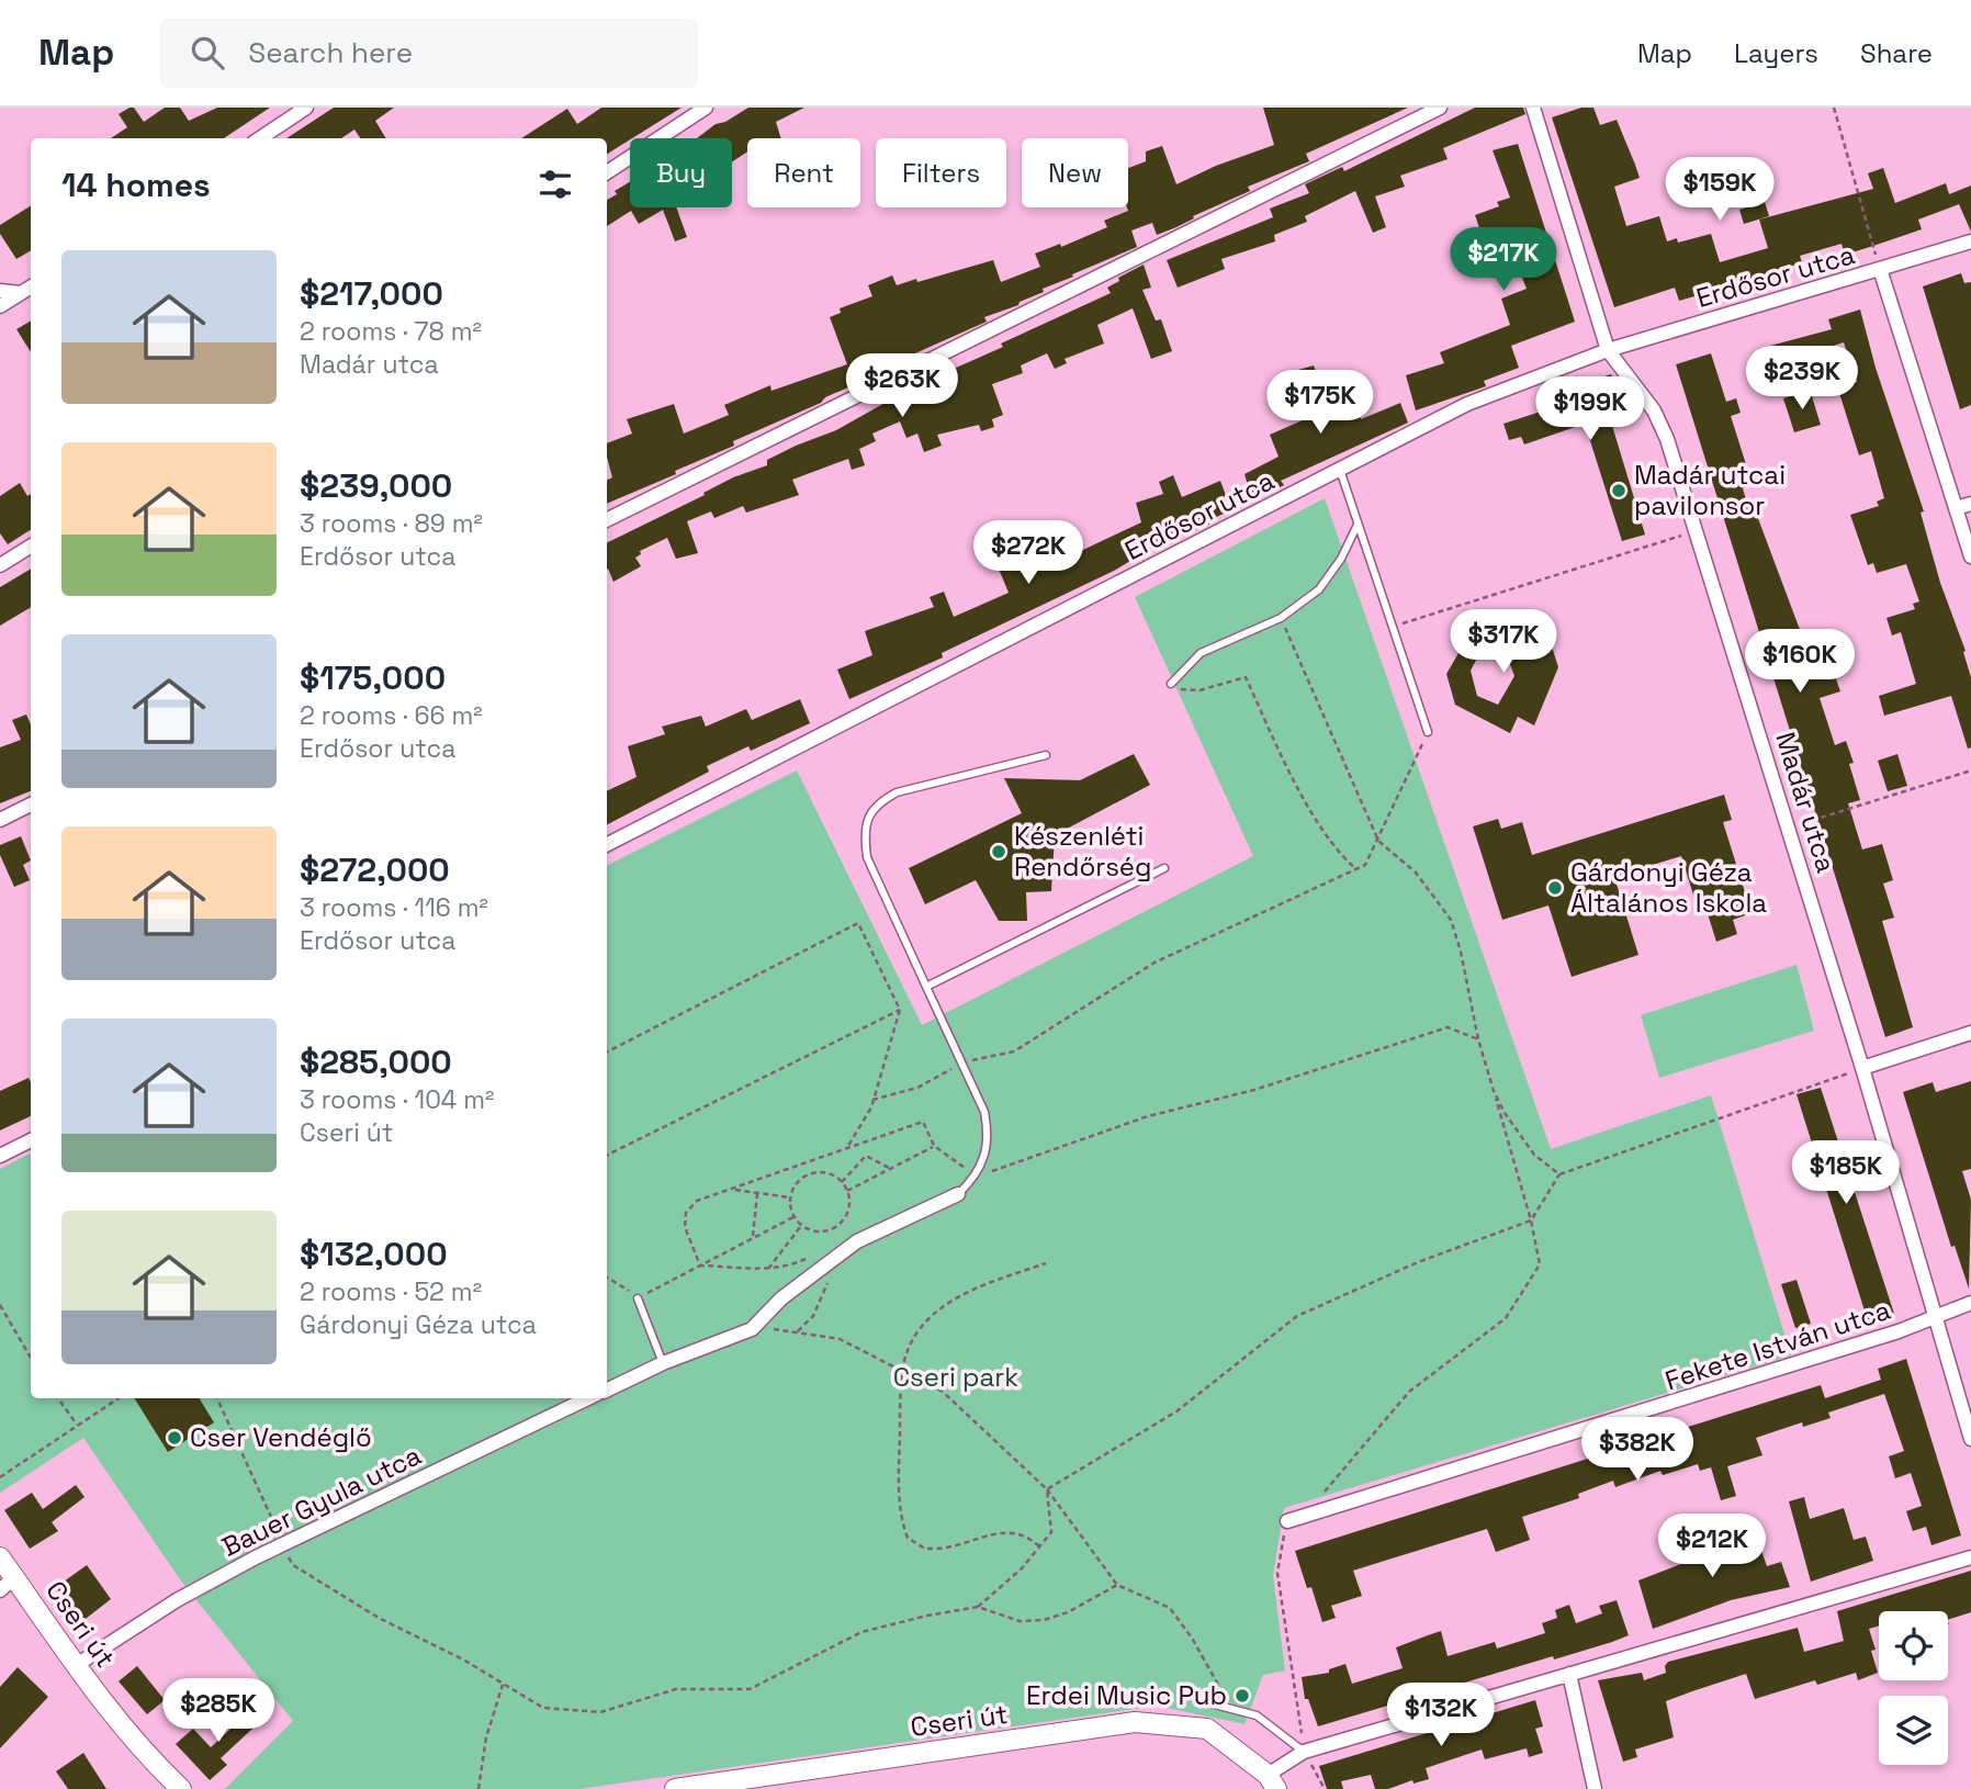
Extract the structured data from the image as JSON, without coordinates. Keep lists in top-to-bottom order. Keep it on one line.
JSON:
{"streets":{"street":["Erdősor utca","Madár utca","Fekete István utca","Bauer Gyula utca","Cseri út"]},"crossings":[["Erdősor utca","Madár utca"],["Madár utca","Fekete István utca"],["Bauer Gyula utca","Cseri út"]],"parks":["Cseri park"],"places":["Madár utcai pavilonsor","Készenléti Rendőrség","Gárdonyi Géza Általános Iskola","Cser Vendéglő","Erdei Music Pub"],"page":{"header":"Map","search":"Search here","nav":["Map","Layers","Share"],"chip":["Buy","Rent","Filters","New"],"heading":"14 homes","price":["$159K","$217K","$239K","$263K","$175K","$199K","$272K","$317K","$160K","$185K","$382K","$212K","$285K","$132K"],"list":[{"name":"$217,000","note":"2 rooms · 78 m² · Madár utca"},{"name":"$239,000","note":"3 rooms · 89 m² · Erdősor utca"},{"name":"$175,000","note":"2 rooms · 66 m² · Erdősor utca"},{"name":"$272,000","note":"3 rooms · 116 m² · Erdősor utca"},{"name":"$285,000","note":"3 rooms · 104 m² · Cseri út"},{"name":"$132,000","note":"2 rooms · 52 m² · Gárdonyi Géza utca"}]}}
